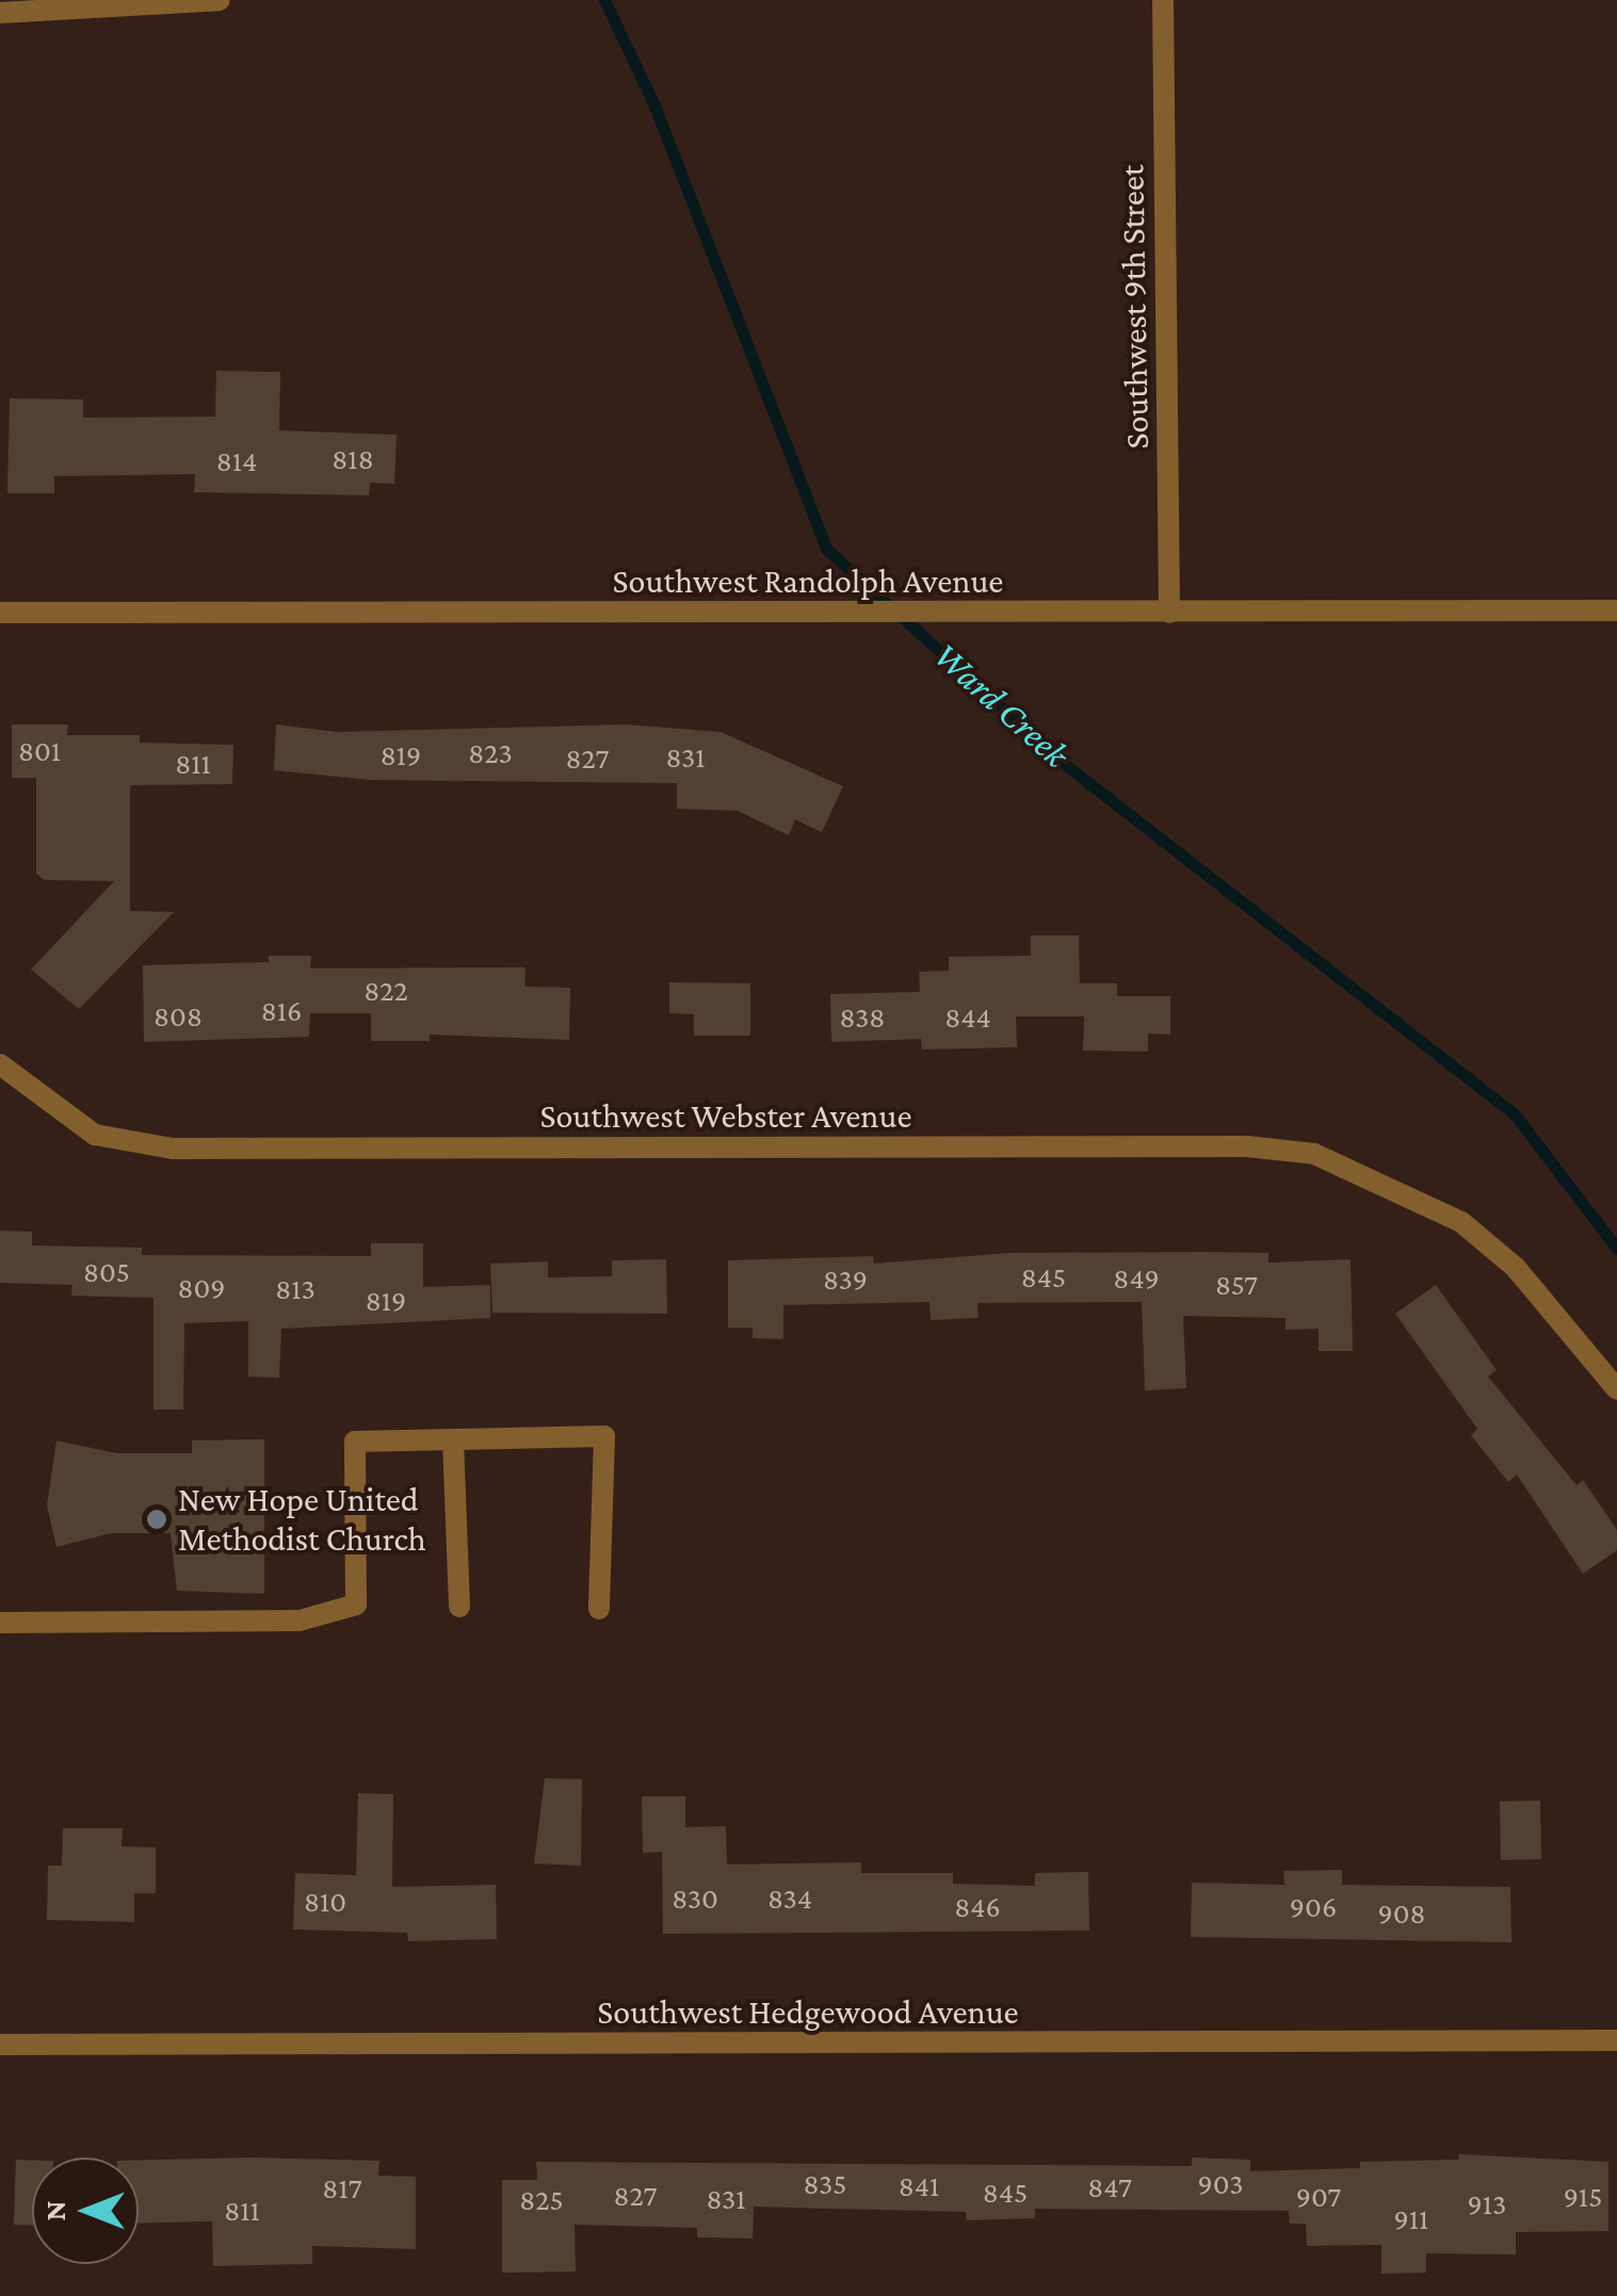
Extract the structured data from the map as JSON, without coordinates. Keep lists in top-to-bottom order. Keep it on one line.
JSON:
{"streets":{"street":["Southwest 9th Street","Southwest Randolph Avenue","Southwest Webster Avenue","Southwest Hedgewood Avenue"]},"crossings":[["Southwest 9th Street","Southwest Randolph Avenue"]],"water":["Ward Creek"],"places":["New Hope United Methodist Church"],"house_numbers":["818","814","801","823","819","831","827","811","822","816","808","838","844","805","845","849","839","857","809","813","819","830","834","810","846","906","908","835","903","841","847","817","845","827","907","915","831","825","913","811","911"],"north":"left"}
